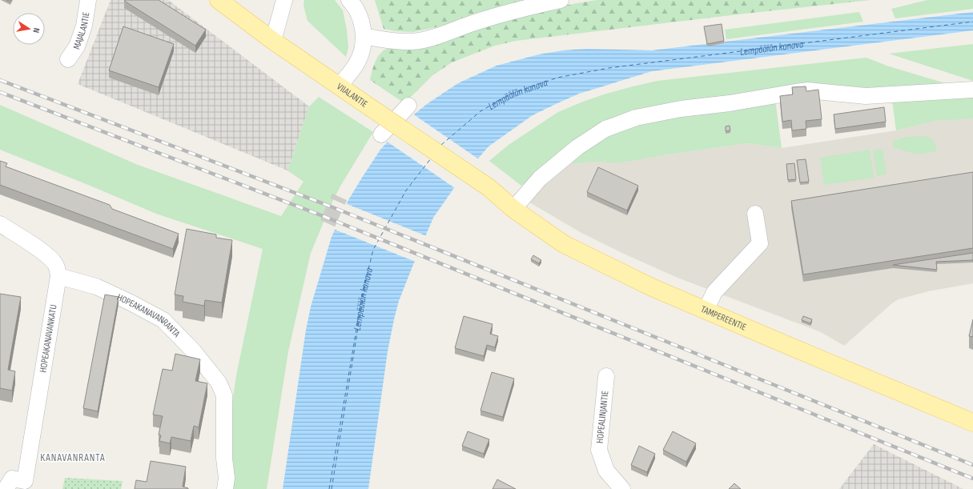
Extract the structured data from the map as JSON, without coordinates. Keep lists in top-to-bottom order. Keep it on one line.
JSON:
{"streets":{"main road":["VIIALANTIE","TAMPEREENTIE"],"street":["MAJALANTIE","HOPEAKANAVANRANTA","HOPEAKANAVANKATU","HOPEALINJANTIE"]},"crossings":[["VIIALANTIE","TAMPEREENTIE"],["HOPEAKANAVANRANTA","HOPEAKANAVANKATU"]],"districts":["KANAVANRANTA"],"water":["Lempäälän kanava"],"north":"right"}
